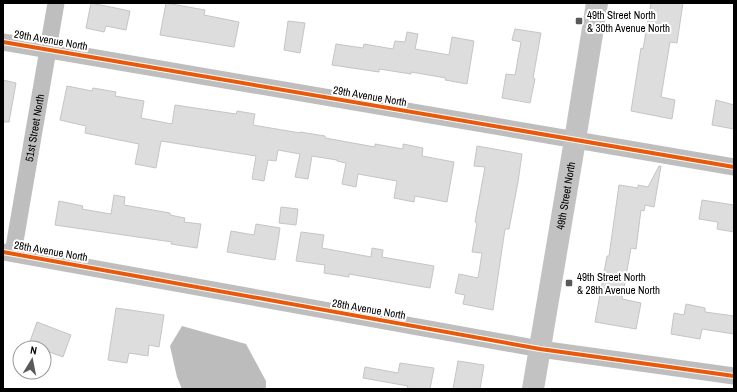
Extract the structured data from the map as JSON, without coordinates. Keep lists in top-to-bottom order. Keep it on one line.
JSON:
{"streets":{"main road":["49th Street North"],"street":["29th Avenue North","51st Street North","28th Avenue North"]},"crossings":[["29th Avenue North","51st Street North"],["29th Avenue North","49th Street North"],["51st Street North","28th Avenue North"],["49th Street North","28th Avenue North"]],"places":{"transit":["49th Street North & 30th Avenue North","49th Street North & 28th Avenue North"]},"north":"top"}
